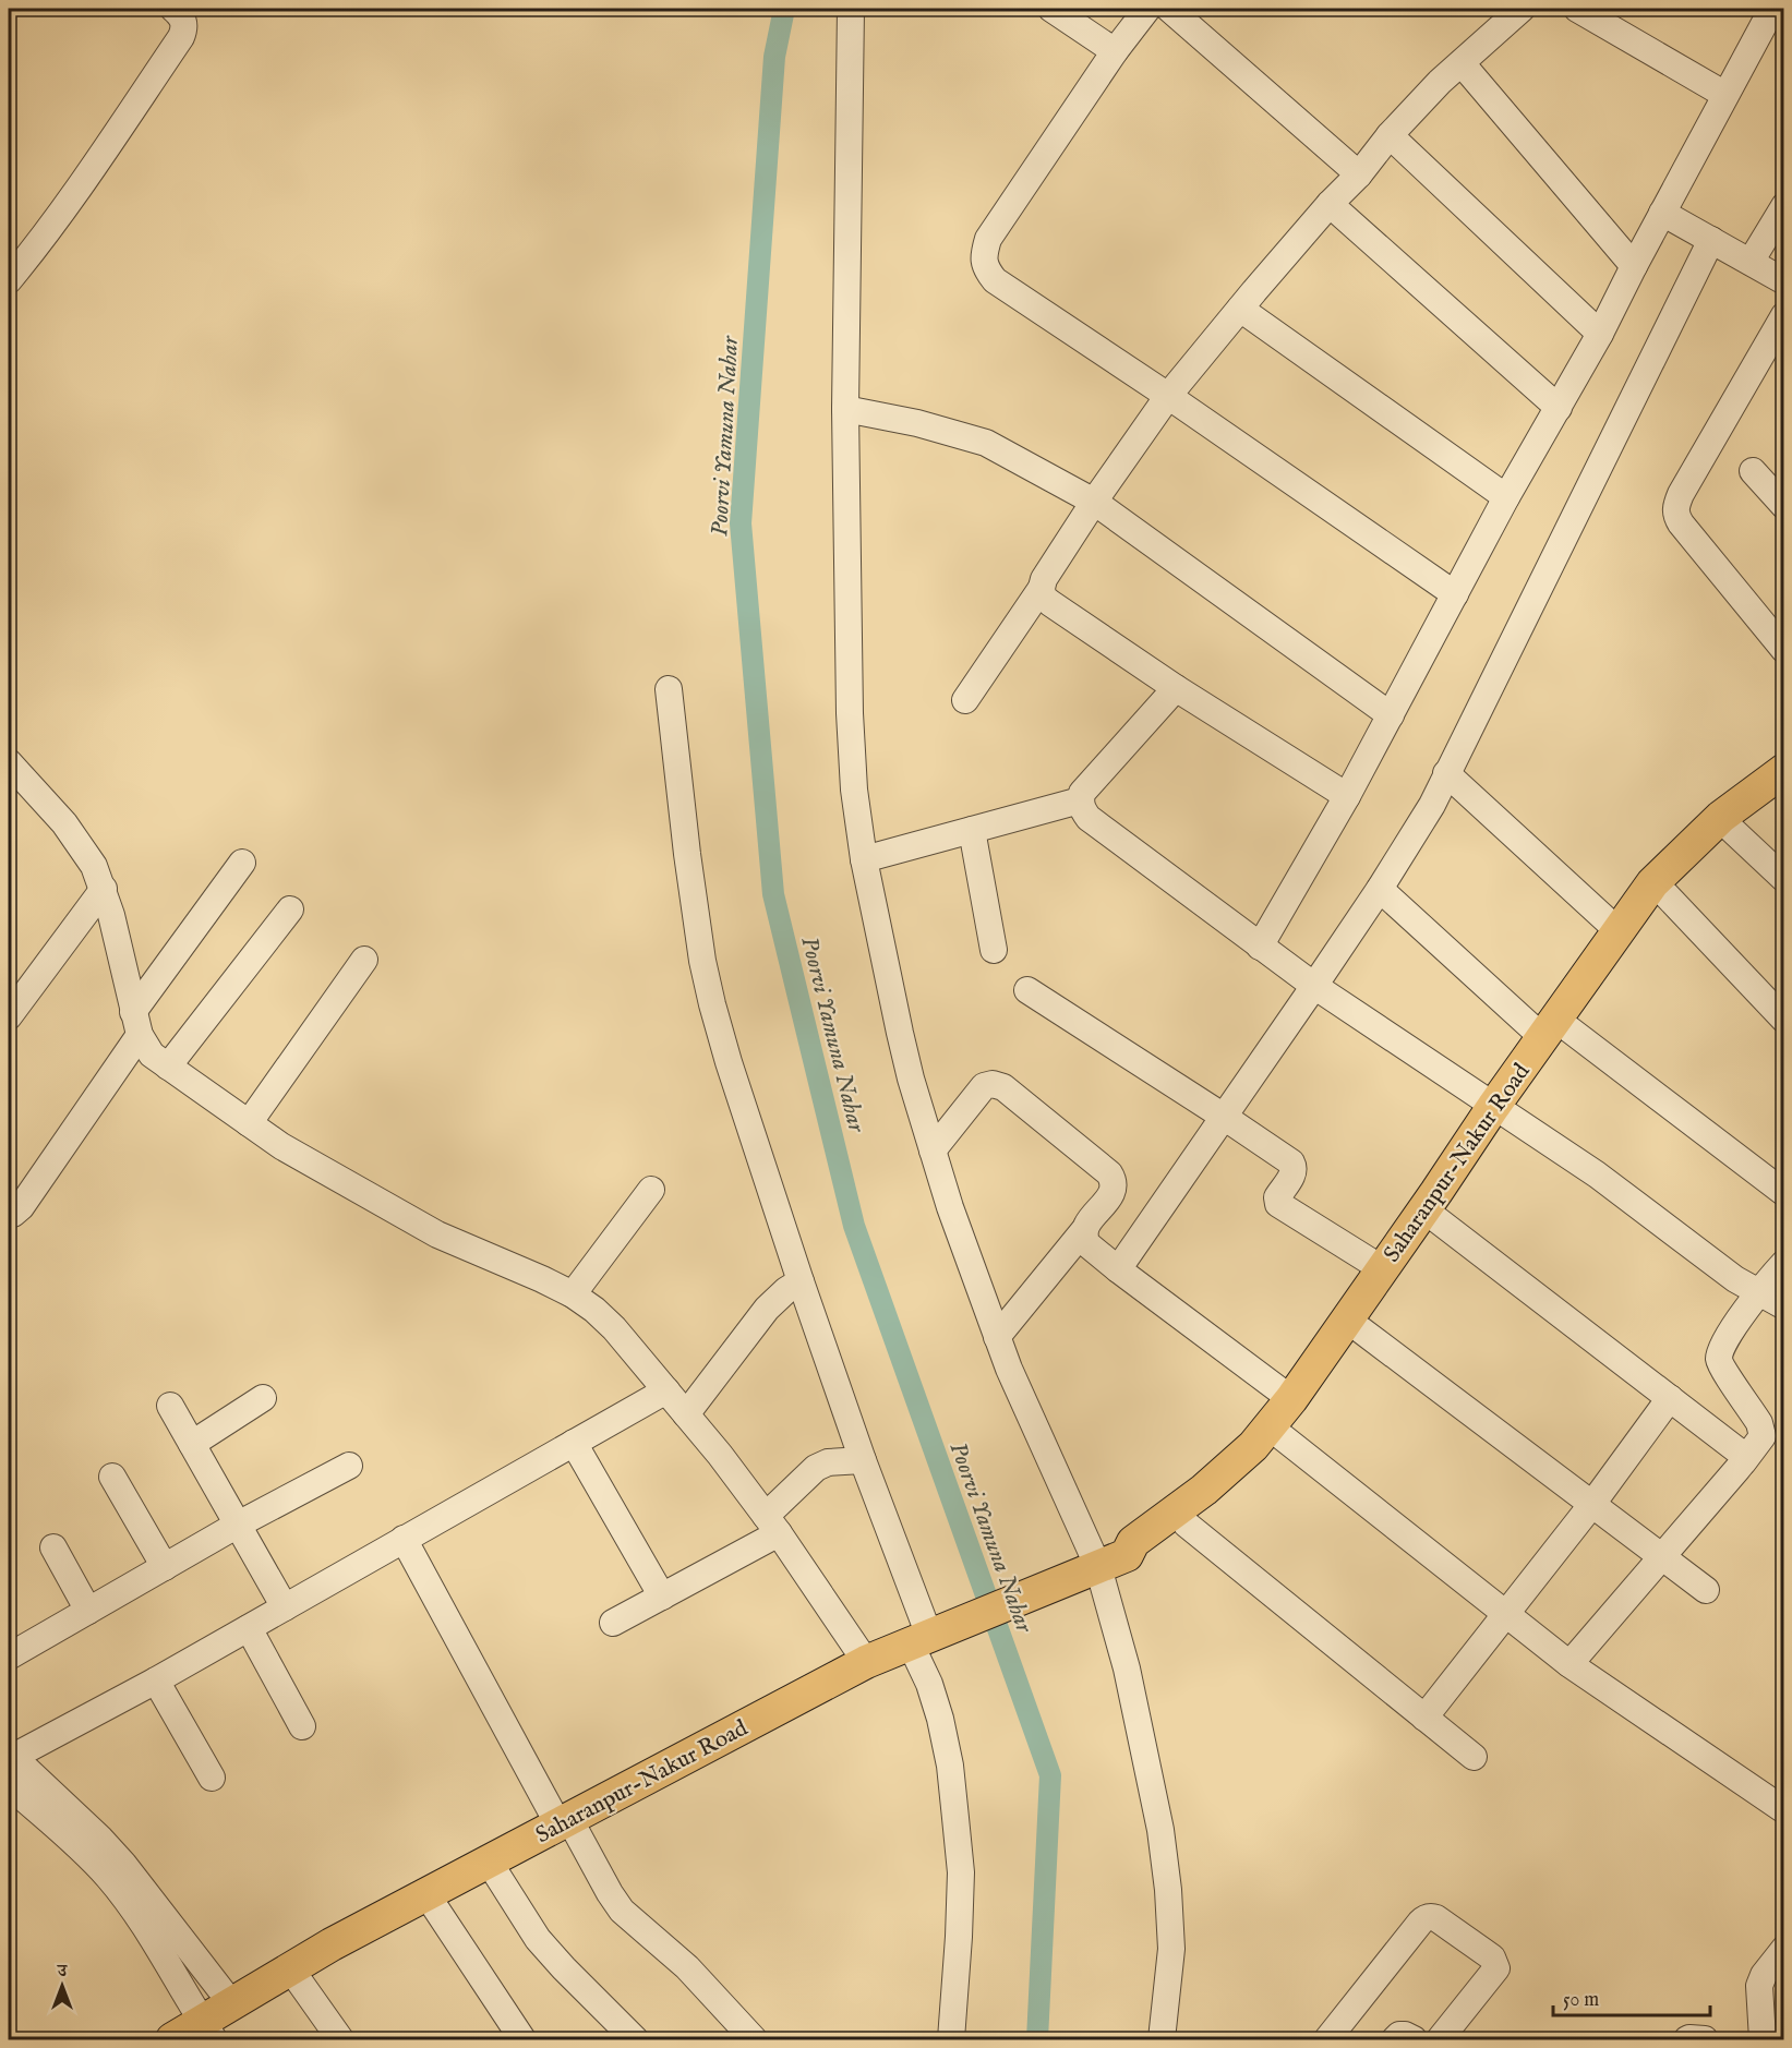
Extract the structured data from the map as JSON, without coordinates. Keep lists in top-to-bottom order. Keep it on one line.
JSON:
{"streets":{"main road":["Saharanpur-Nakur Road"]},"water":["Poorvi Yamuna Nahar"],"scale_bar":"50 m","north":"top"}
